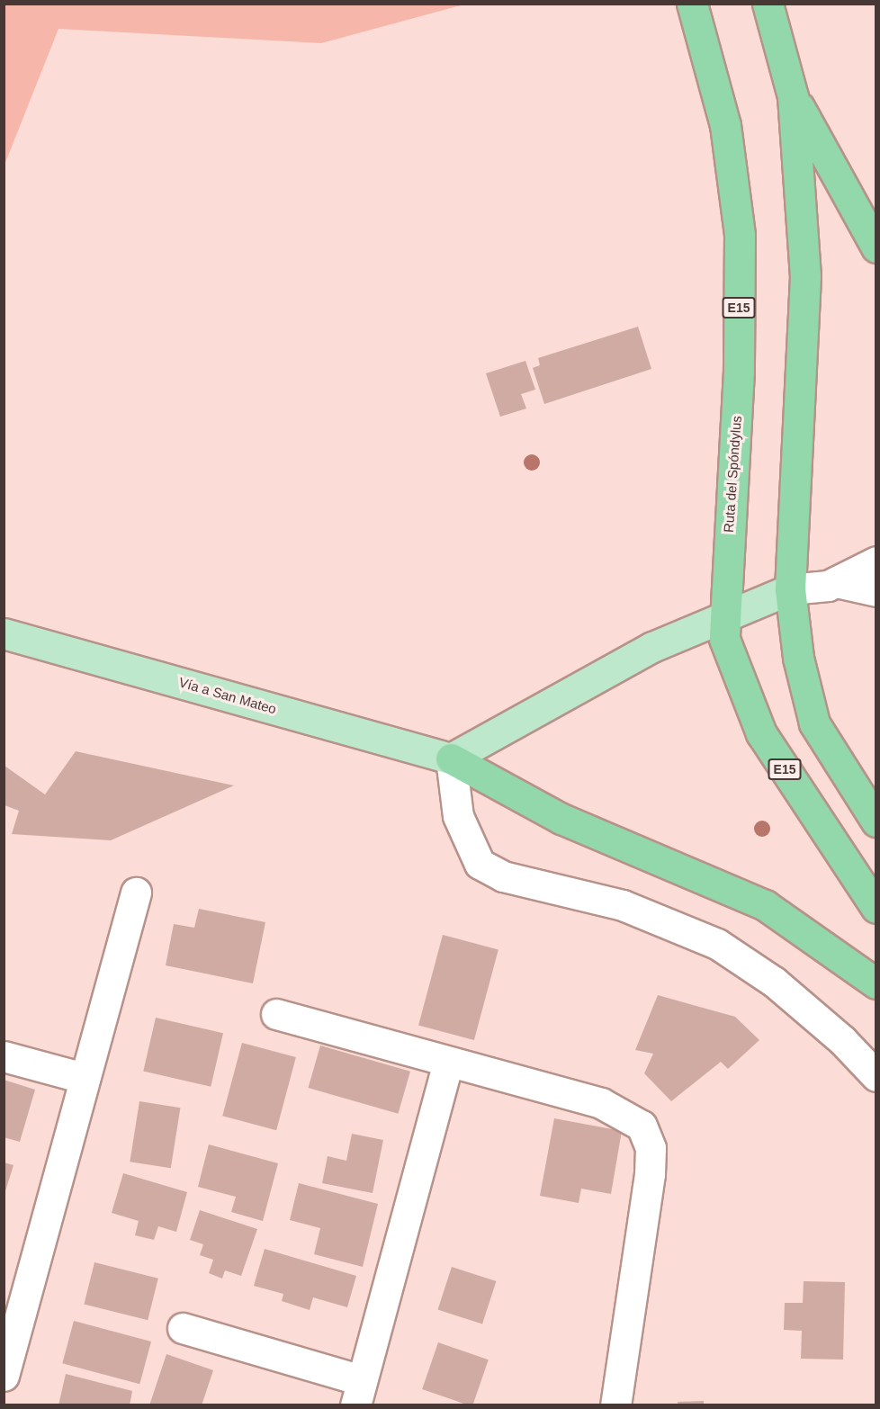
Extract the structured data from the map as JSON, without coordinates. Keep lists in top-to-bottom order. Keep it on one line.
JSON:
{"streets":{"highway":["E15","Ruta del Spóndylus"],"main road":["Vía a San Mateo"]}}
